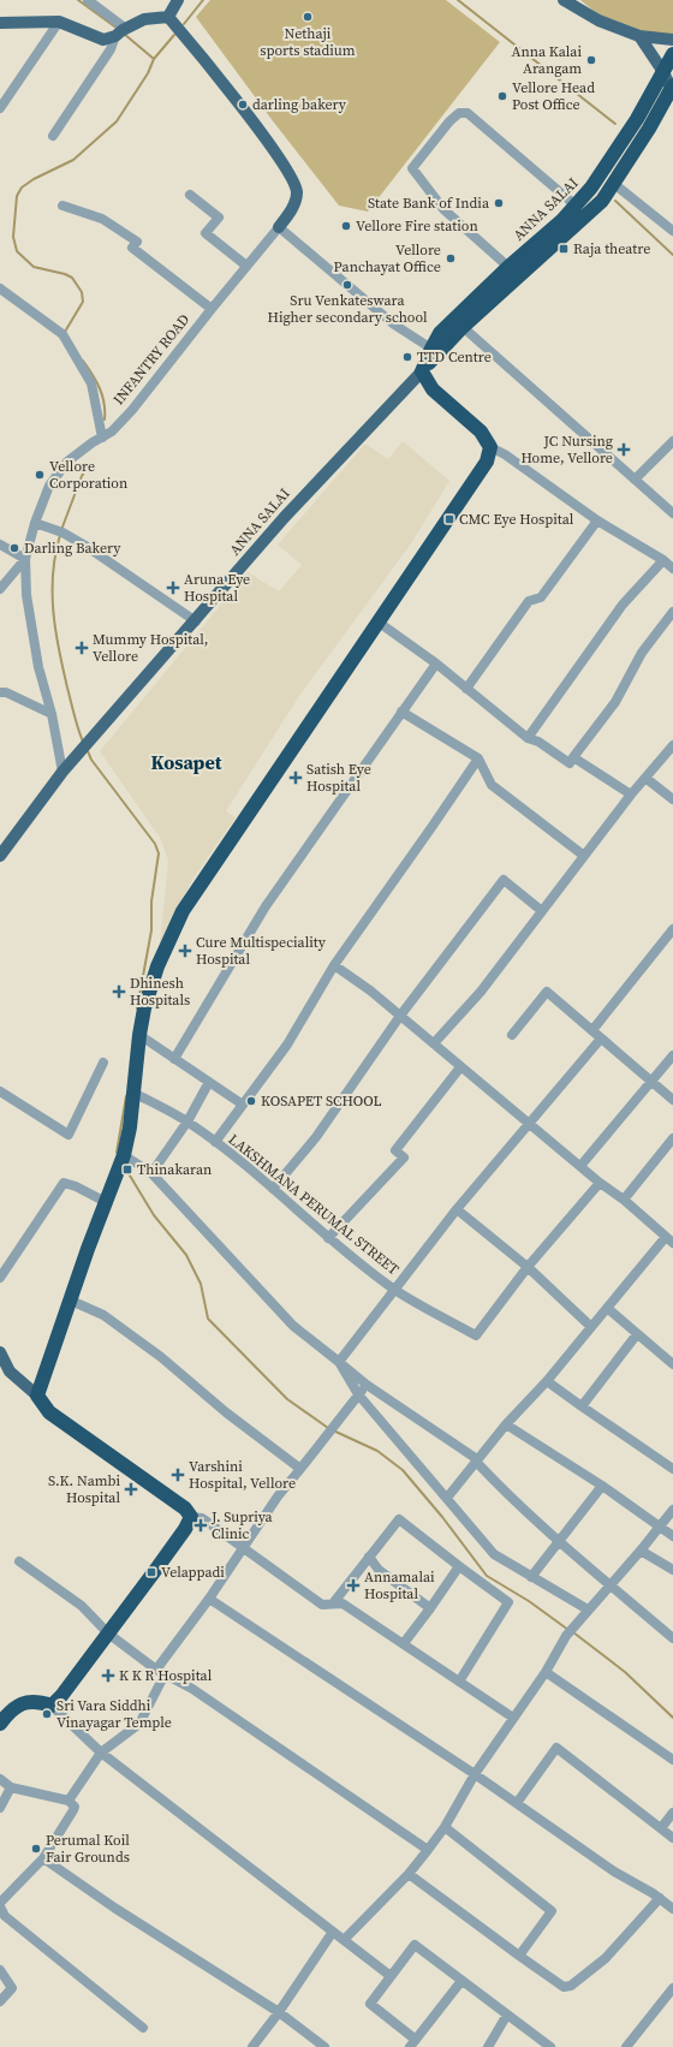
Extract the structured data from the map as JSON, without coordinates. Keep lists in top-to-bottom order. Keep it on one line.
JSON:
{"streets":{"highway":["ANNA SALAI"],"main road":["INFANTRY ROAD"],"street":["LAKSHMANA PERUMAL STREET"]},"crossings":[["ANNA SALAI","INFANTRY ROAD"]],"districts":["Kosapet"],"places":{"other":["Nethaji sports stadium","Anna Kalai Arangam","Vellore Head Post Office","darling bakery","State Bank of India","Vellore Fire station","Vellore Panchayat Office","Sru Venkateswara Higher secondary school","TTD Centre","Vellore Corporation","Darling Bakery","KOSAPET SCHOOL","Sri Vara Siddhi Vinayagar Temple","Perumal Koil Fair Grounds"],"transit":["Raja theatre","CMC Eye Hospital","Thinakaran","Velappadi"],"health":["JC Nursing Home, Vellore","Aruna Eye Hospital","Mummy Hospital, Vellore","Satish Eye Hospital","Cure Multispeciality Hospital","Dhinesh Hospitals","Varshini Hospital, Vellore","S.K. Nambi Hospital","J. Supriya Clinic","Annamalai Hospital","K K R Hospital"]}}
